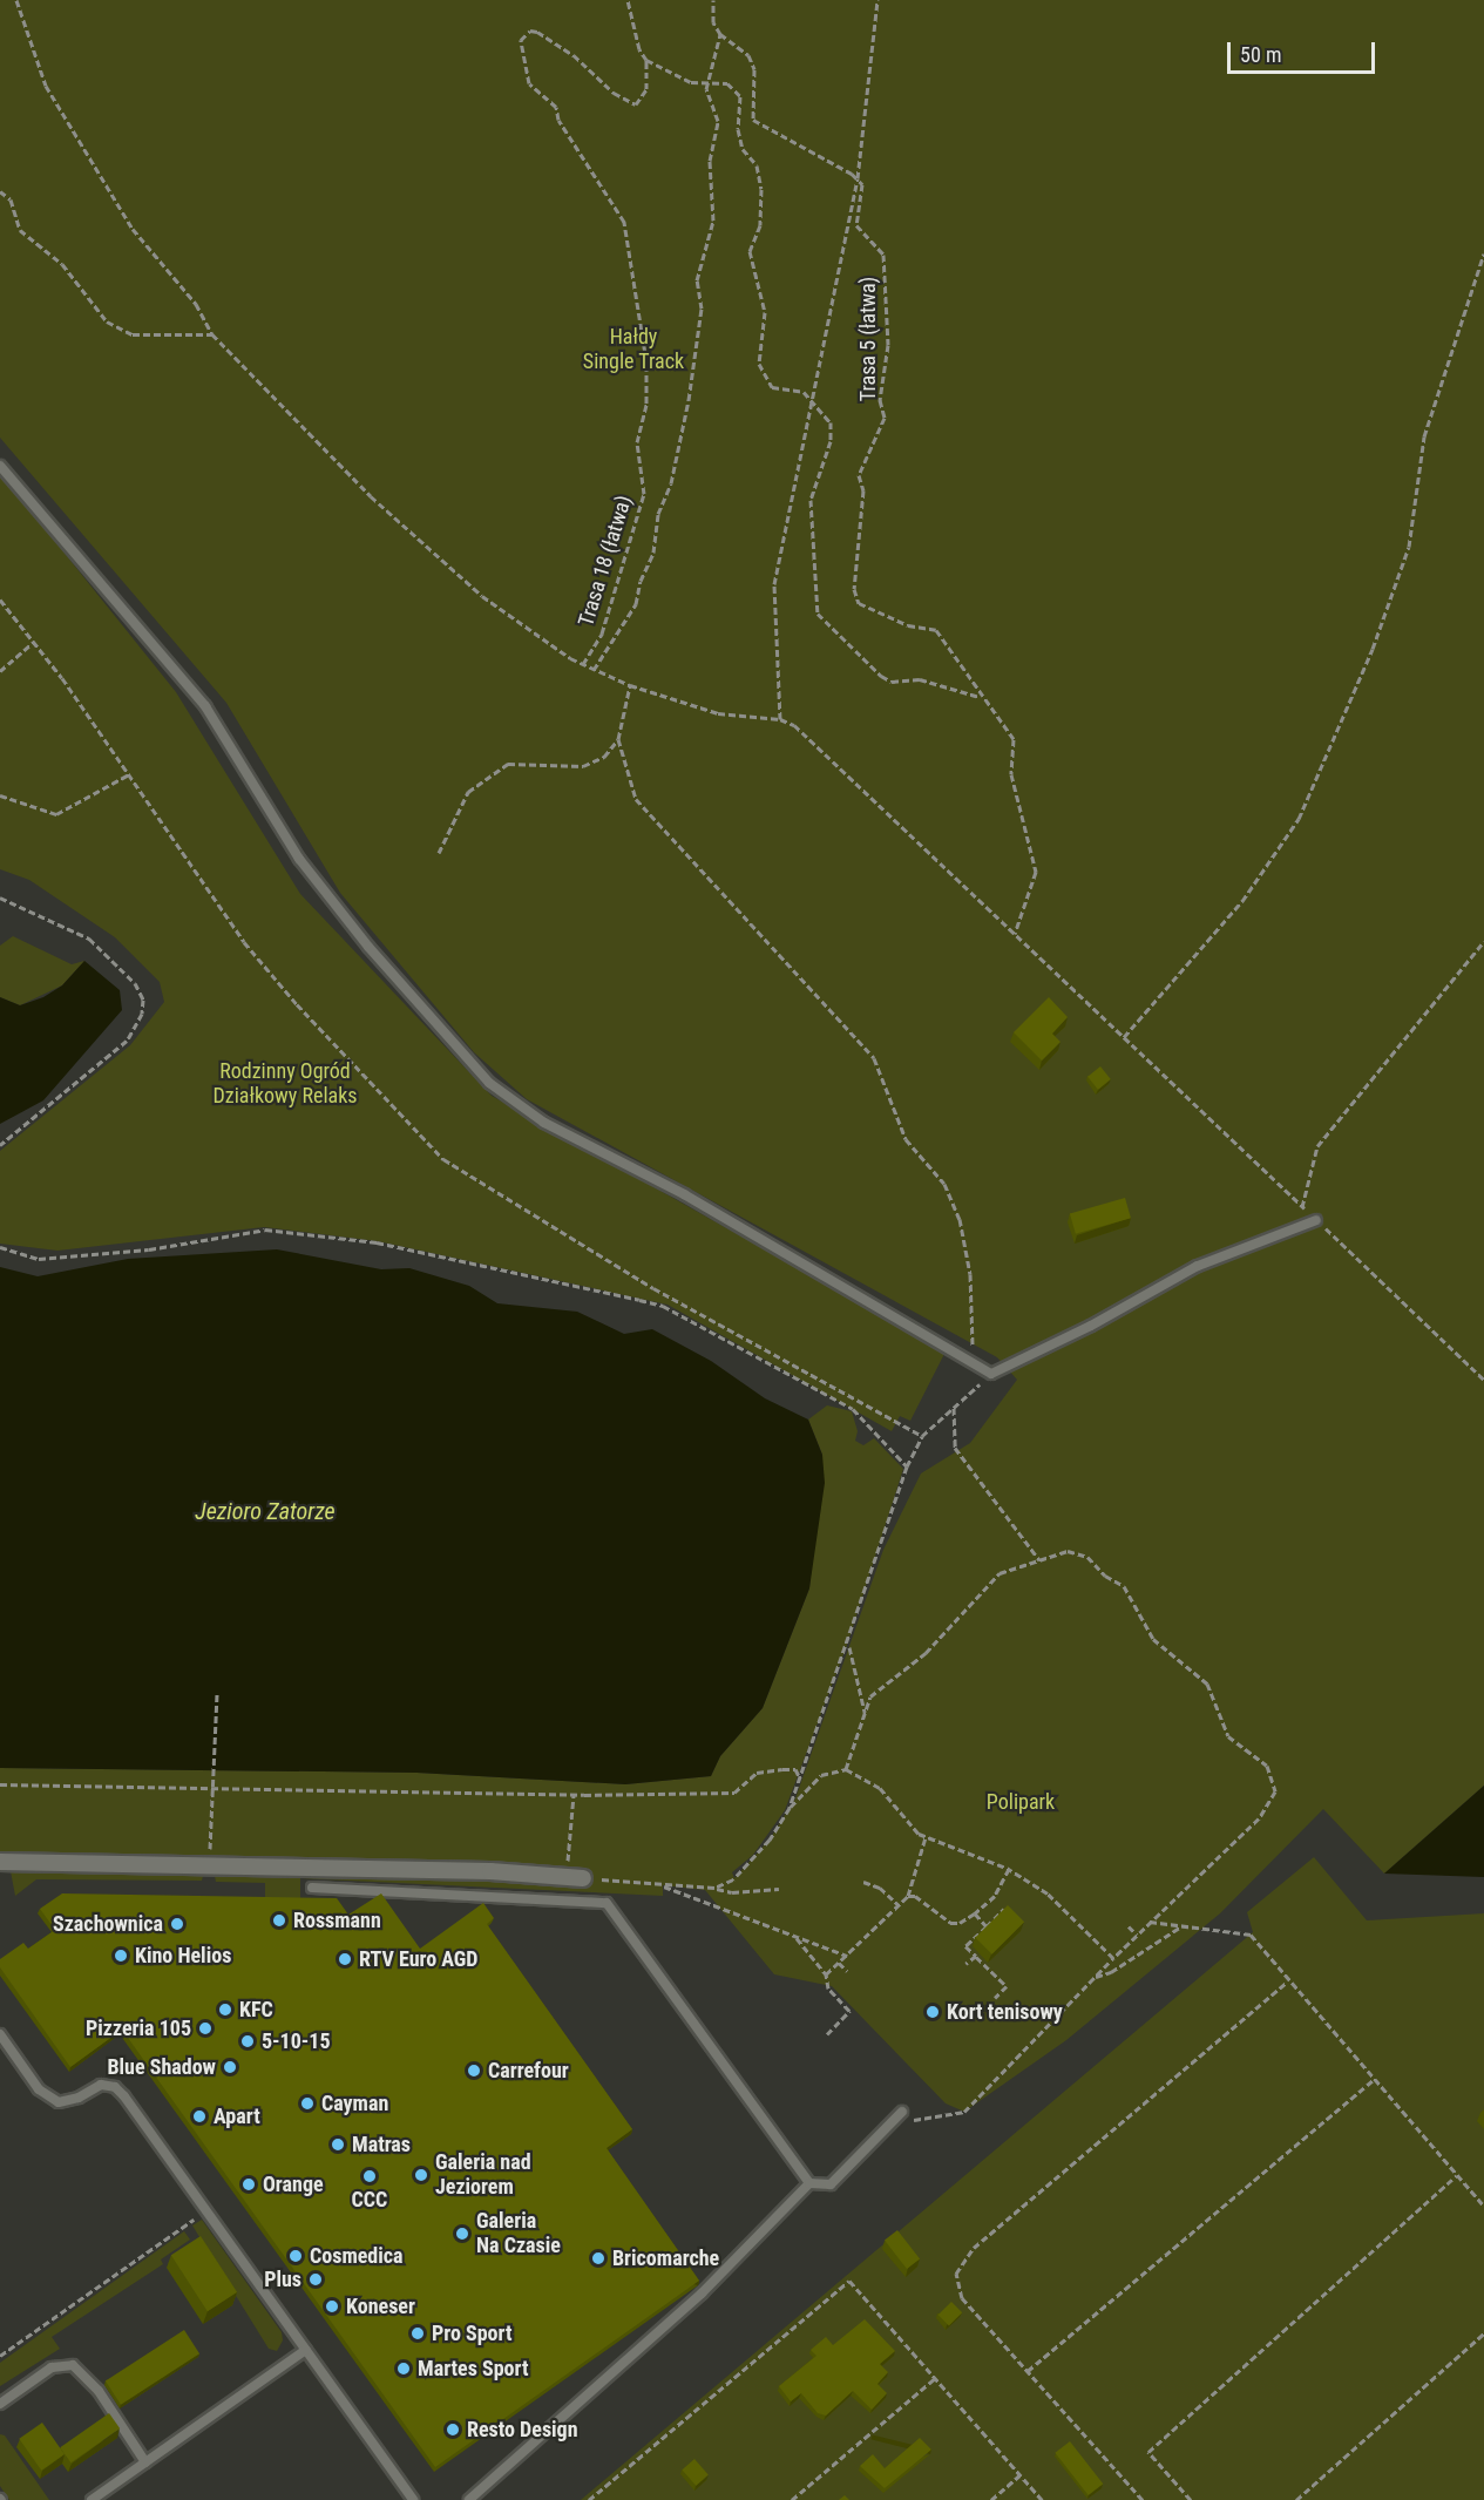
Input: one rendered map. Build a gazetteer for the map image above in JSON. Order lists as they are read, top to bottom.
{
  "streets": {
    "path": ["Trasa 5 (łatwa)", "Trasa 18 (łatwa)"]
  },
  "water": ["Jezioro Zatorze"],
  "parks": ["Hałdy Single Track", "Rodzinny Ogród Działkowy Relaks", "Polipark"],
  "places": [
    "Rossmann",
    "Szachownica",
    "Kino Helios",
    "RTV Euro AGD",
    "KFC",
    "Kort tenisowy",
    "Pizzeria 105",
    "5-10-15",
    "Blue Shadow",
    "Carrefour",
    "Cayman",
    "Apart",
    "Matras",
    "Galeria nad Jeziorem",
    "CCC",
    "Orange",
    "Galeria Na Czasie",
    "Cosmedica",
    "Bricomarche",
    "Plus",
    "Koneser",
    "Pro Sport",
    "Martes Sport",
    "Resto Design"
  ],
  "scale_bar": "50 m"
}
